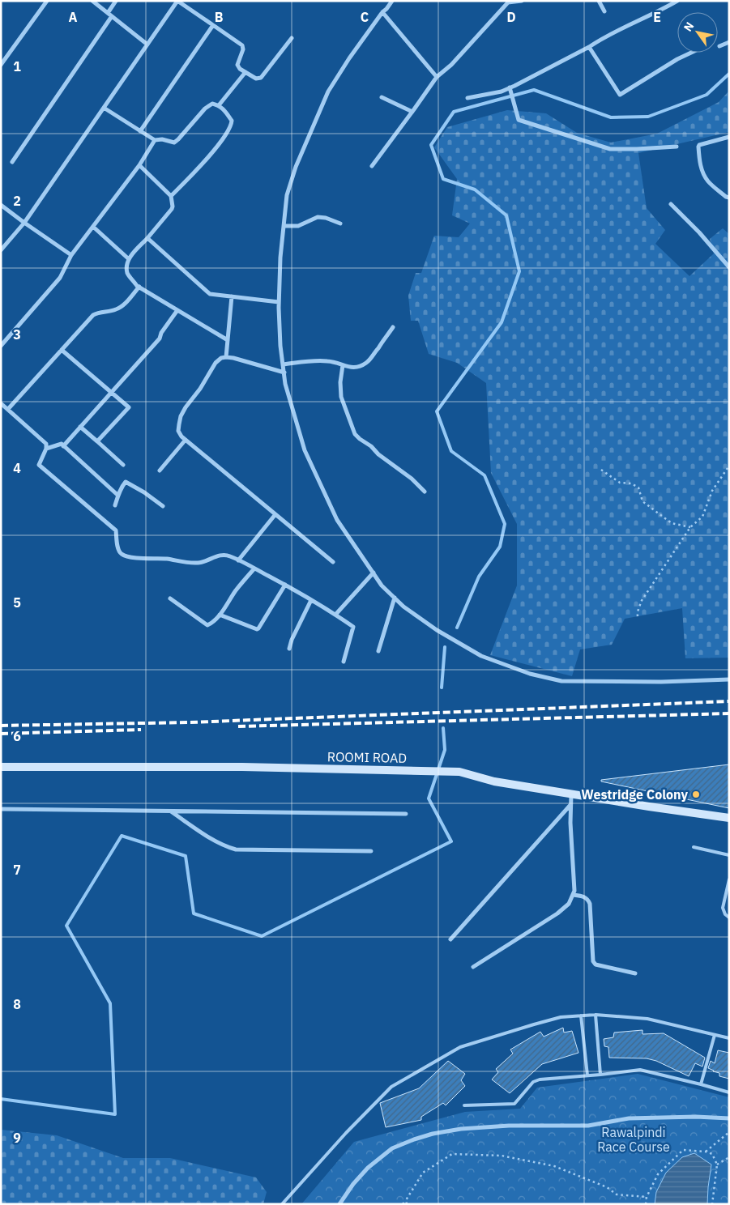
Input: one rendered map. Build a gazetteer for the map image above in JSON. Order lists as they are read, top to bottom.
{
  "streets": {
    "street": ["ROOMI ROAD"]
  },
  "parks": ["Rawalpindi Race Course"],
  "places": ["Westridge Colony"],
  "north": "top left",
  "grid": {
    "columns": [
      "A",
      "B",
      "C",
      "D",
      "E"
    ],
    "rows": [
      "1",
      "2",
      "3",
      "4",
      "5",
      "6",
      "7",
      "8",
      "9"
    ]
  }
}
